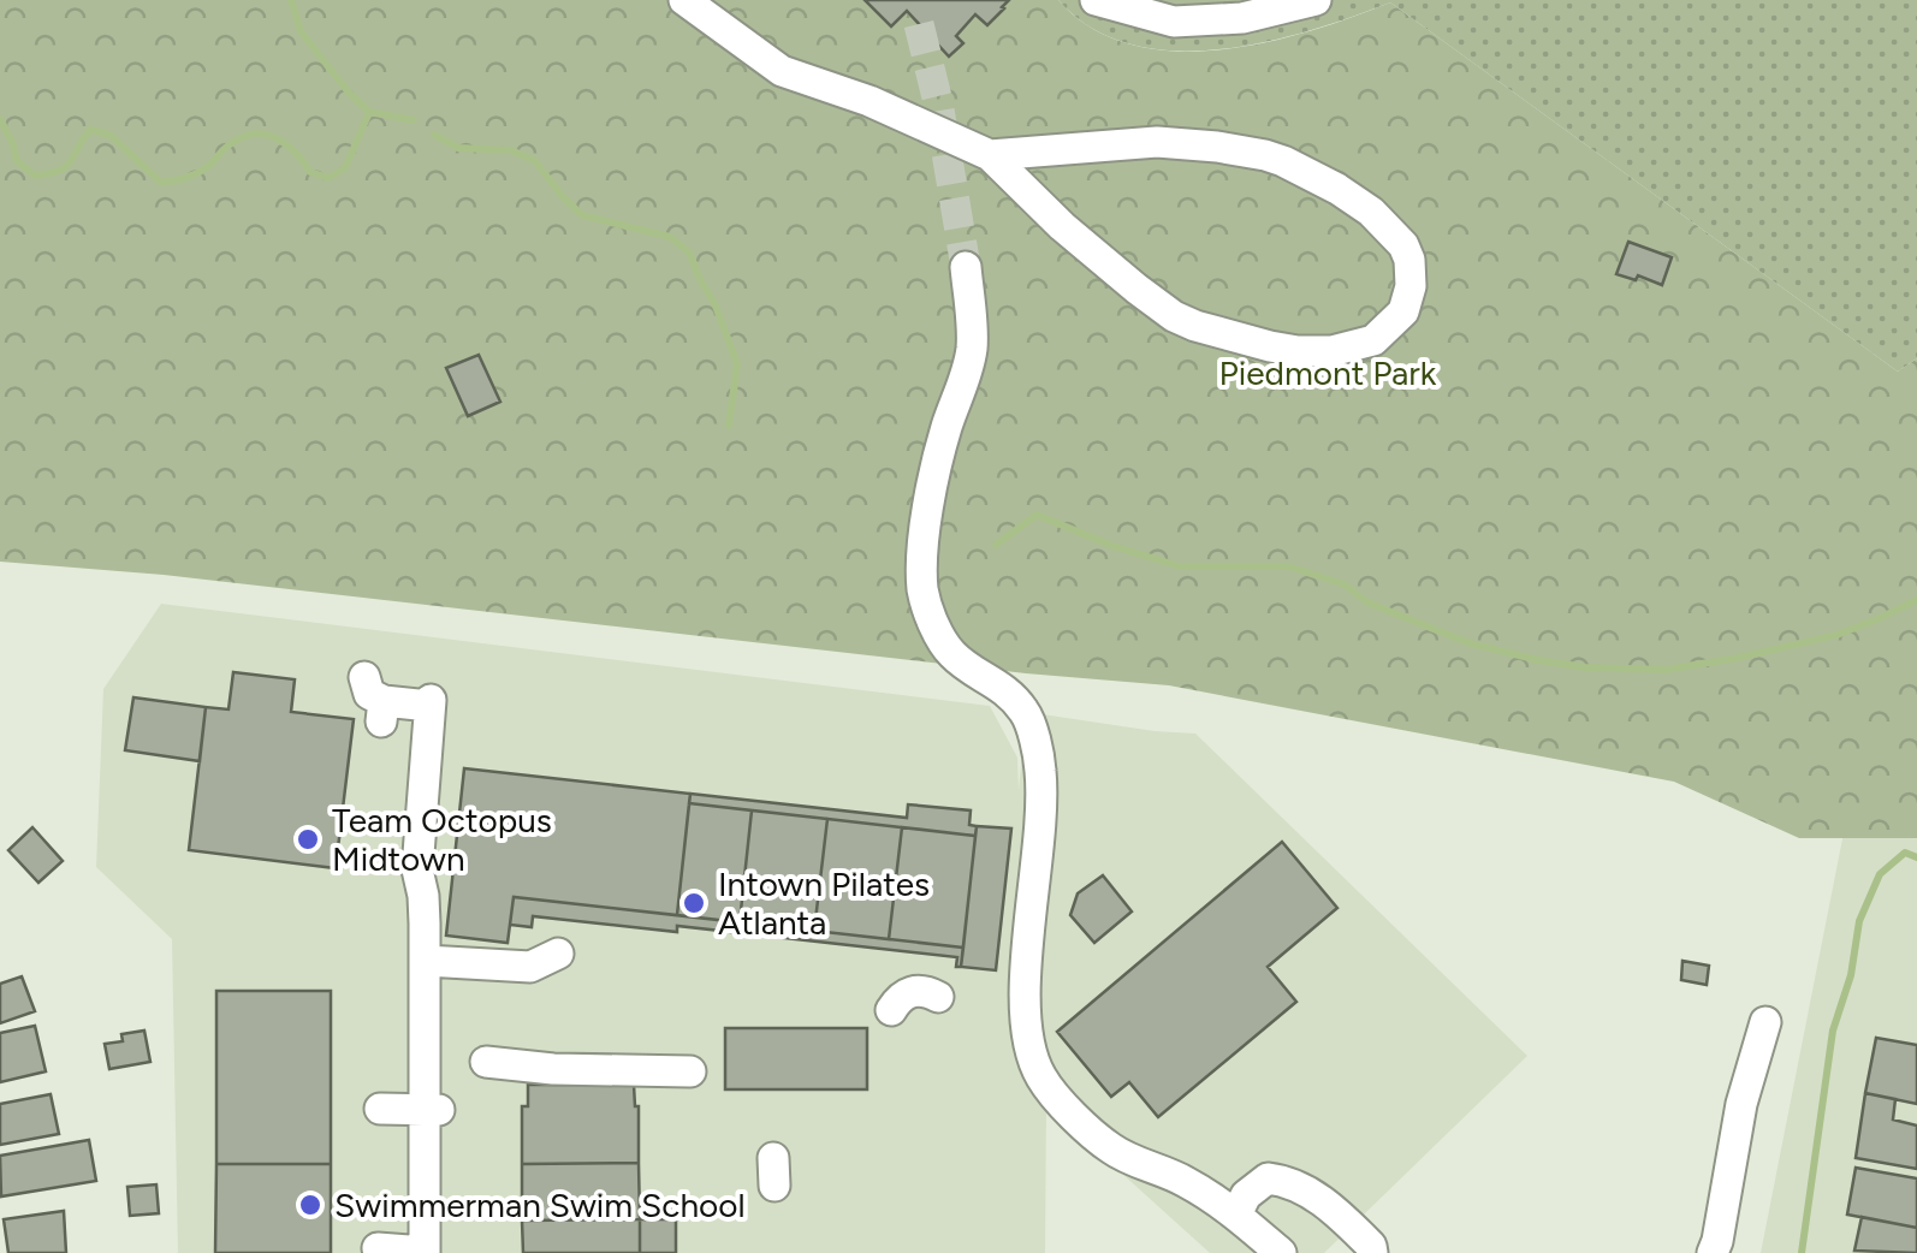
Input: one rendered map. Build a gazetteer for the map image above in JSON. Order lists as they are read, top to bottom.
{
  "parks": ["Piedmont Park"],
  "places": ["Team Octopus Midtown", "Intown Pilates Atlanta", "Swimmerman Swim School"]
}
